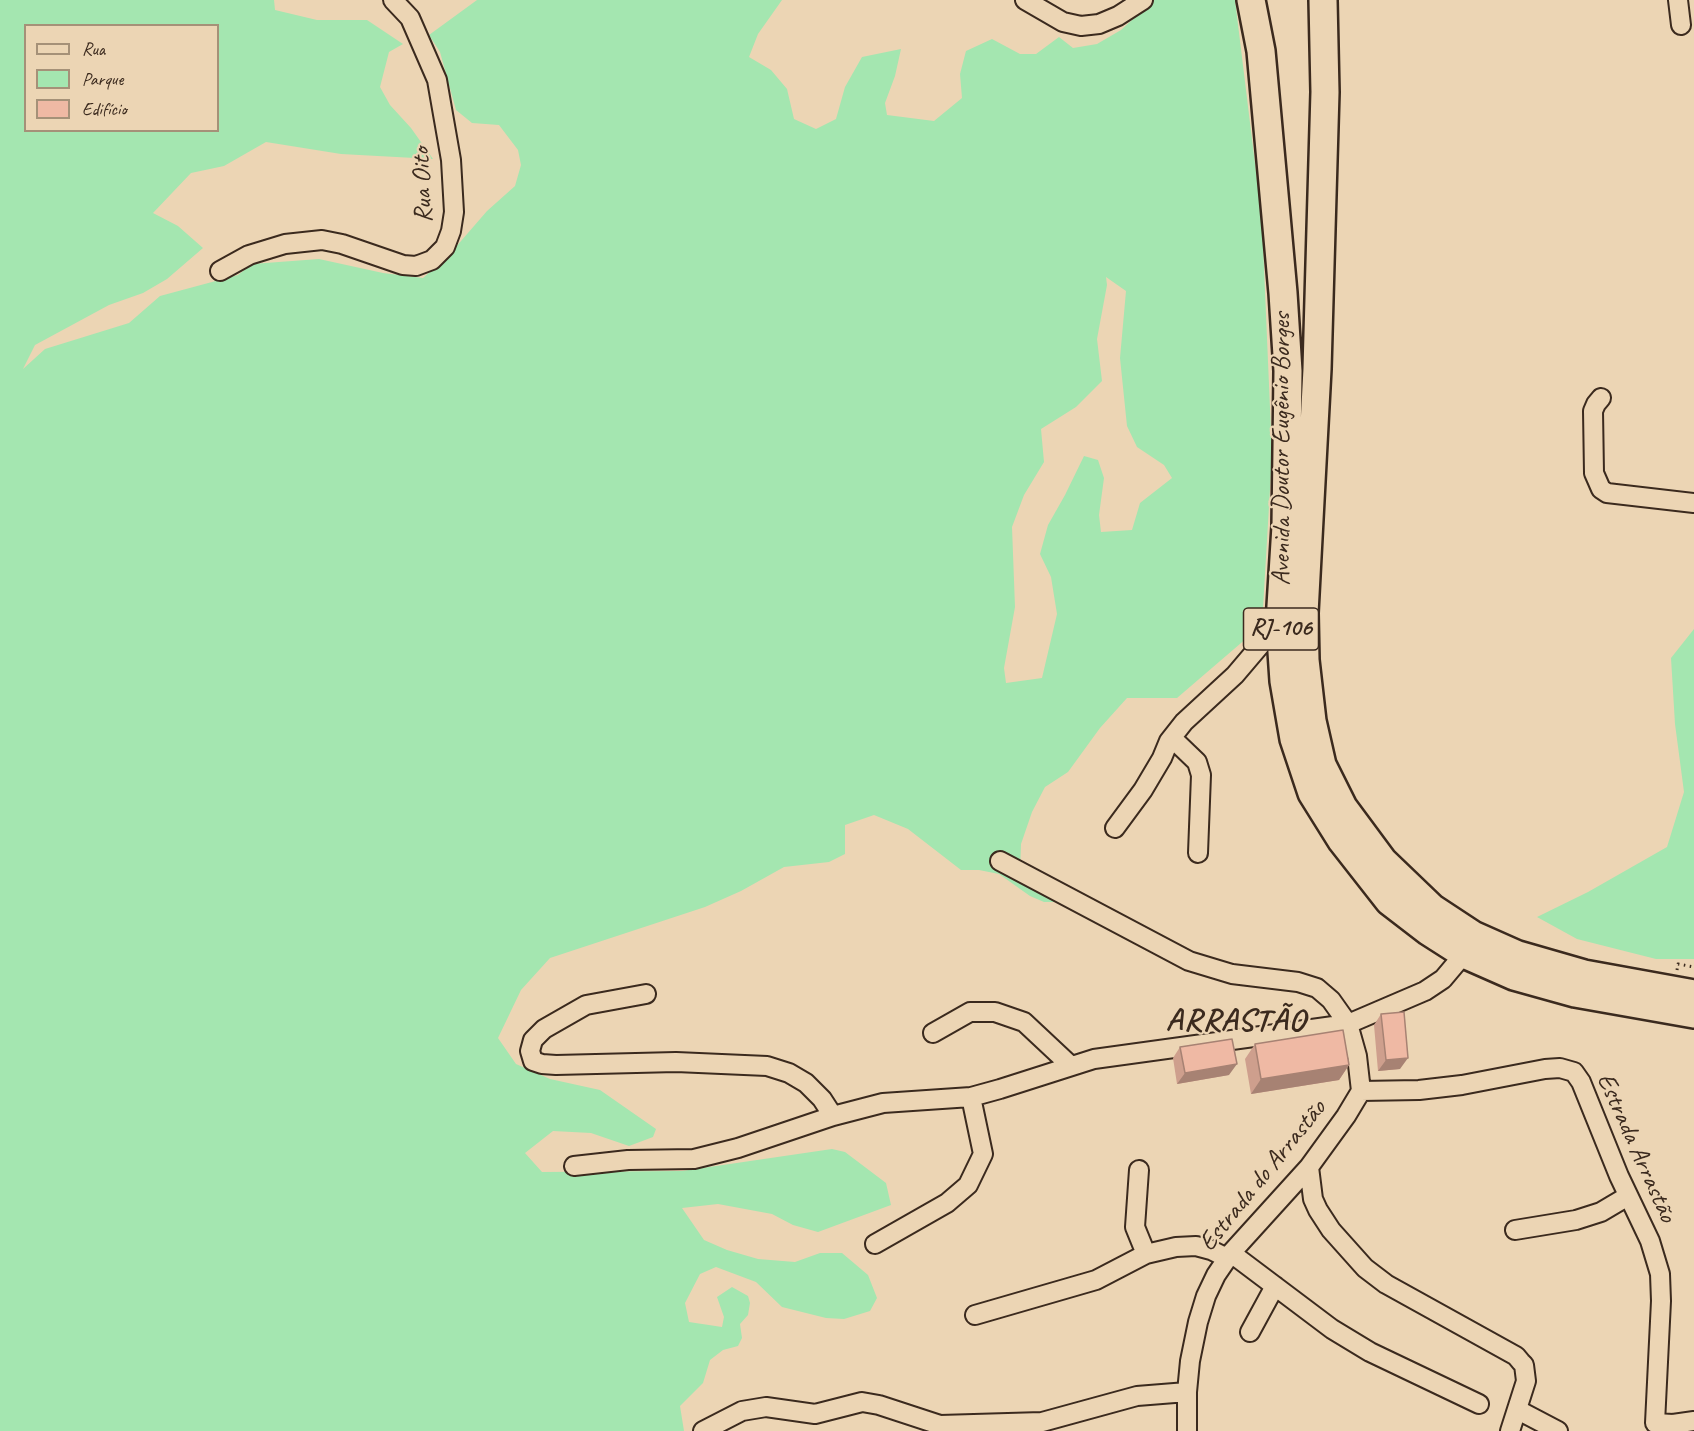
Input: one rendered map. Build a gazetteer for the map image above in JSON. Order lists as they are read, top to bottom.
{
  "streets": {
    "highway": ["Avenida Doutor Eugênio Borges", "RJ-106"],
    "street": ["Rua Oito", "Estrada Arrastão", "Estrada do Arrastão"]
  },
  "crossings": [
    ["Estrada Arrastão", "Estrada do Arrastão"]
  ],
  "districts": ["ARRASTÃO"],
  "legend": ["Rua", "Parque", "Edifício"]
}
